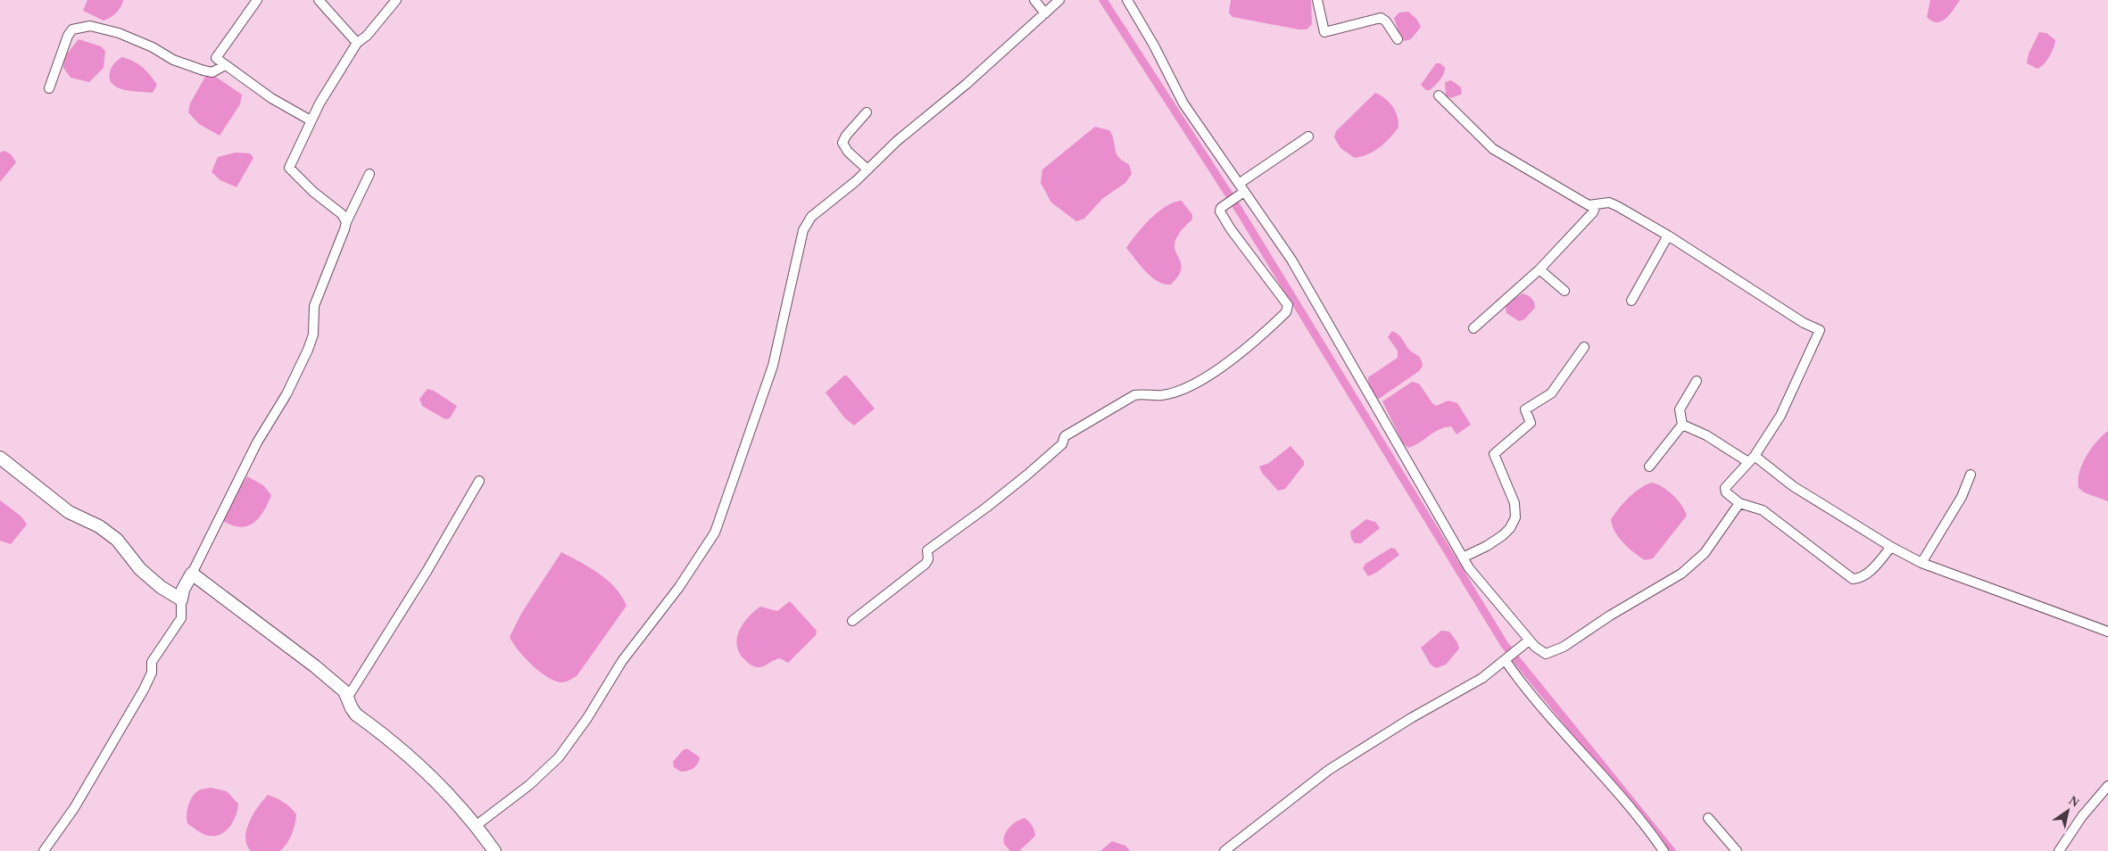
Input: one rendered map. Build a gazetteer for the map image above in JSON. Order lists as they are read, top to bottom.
{
  "north": "top right"
}
